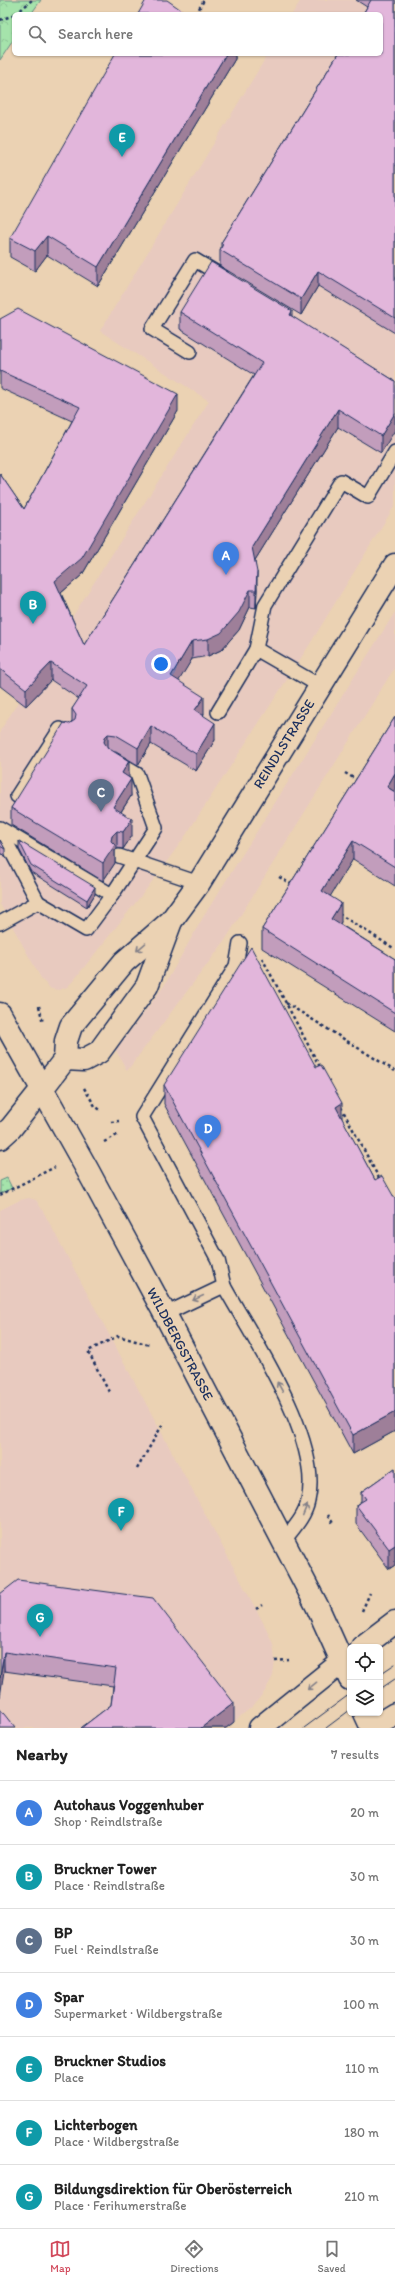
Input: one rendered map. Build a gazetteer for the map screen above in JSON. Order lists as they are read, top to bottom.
{
  "streets": {
    "street": ["REINDLSTRASSE", "WILDBERGSTRASSE"]
  },
  "page": {
    "search": "Search here",
    "pins": [
      "E",
      "A",
      "B",
      "C",
      "D",
      "F",
      "G"
    ],
    "heading": ["Nearby", "7 results"],
    "list": [
      {
        "mark": "A",
        "name": "Autohaus Voggenhuber",
        "note": "Shop · Reindlstraße",
        "value": "20 m"
      },
      {
        "mark": "B",
        "name": "Bruckner Tower",
        "note": "Place · Reindlstraße",
        "value": "30 m"
      },
      {
        "mark": "C",
        "name": "BP",
        "note": "Fuel · Reindlstraße",
        "value": "30 m"
      },
      {
        "mark": "D",
        "name": "Spar",
        "note": "Supermarket · Wildbergstraße",
        "value": "100 m"
      },
      {
        "mark": "E",
        "name": "Bruckner Studios",
        "note": "Place",
        "value": "110 m"
      },
      {
        "mark": "F",
        "name": "Lichterbogen",
        "note": "Place · Wildbergstraße",
        "value": "180 m"
      },
      {
        "mark": "G",
        "name": "Bildungsdirektion für Oberösterreich",
        "note": "Place · Ferihumerstraße",
        "value": "210 m"
      }
    ],
    "nav": ["Map", "Directions", "Saved"]
  }
}
